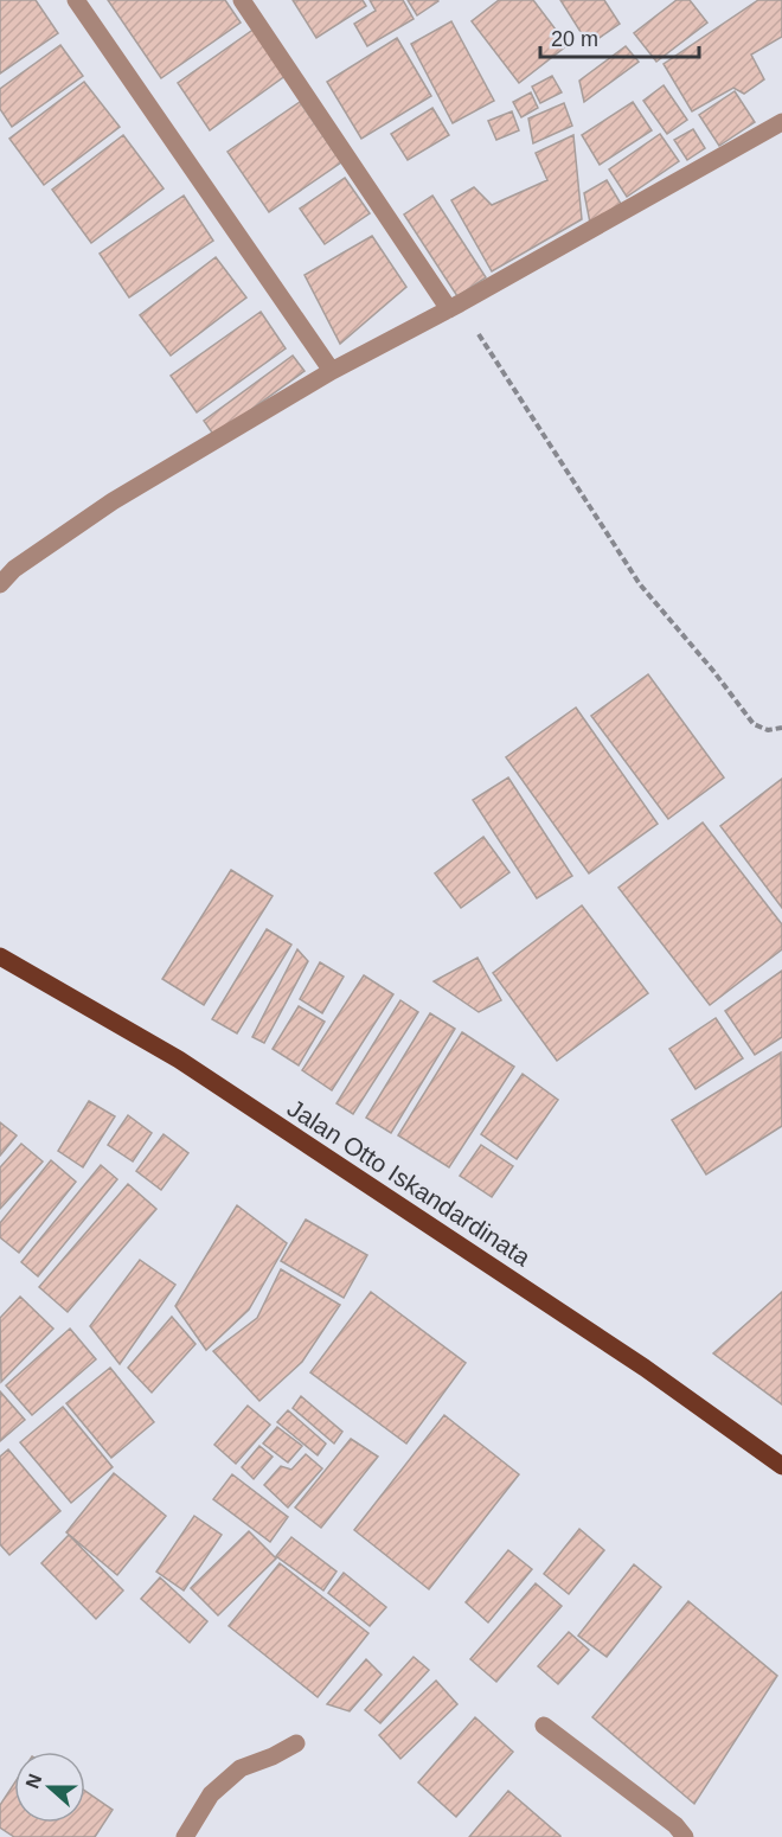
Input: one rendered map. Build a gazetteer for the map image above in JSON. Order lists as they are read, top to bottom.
{
  "streets": {
    "main road": ["Jalan Otto Iskandardinata"]
  },
  "scale_bar": "20 m",
  "north": "left"
}
